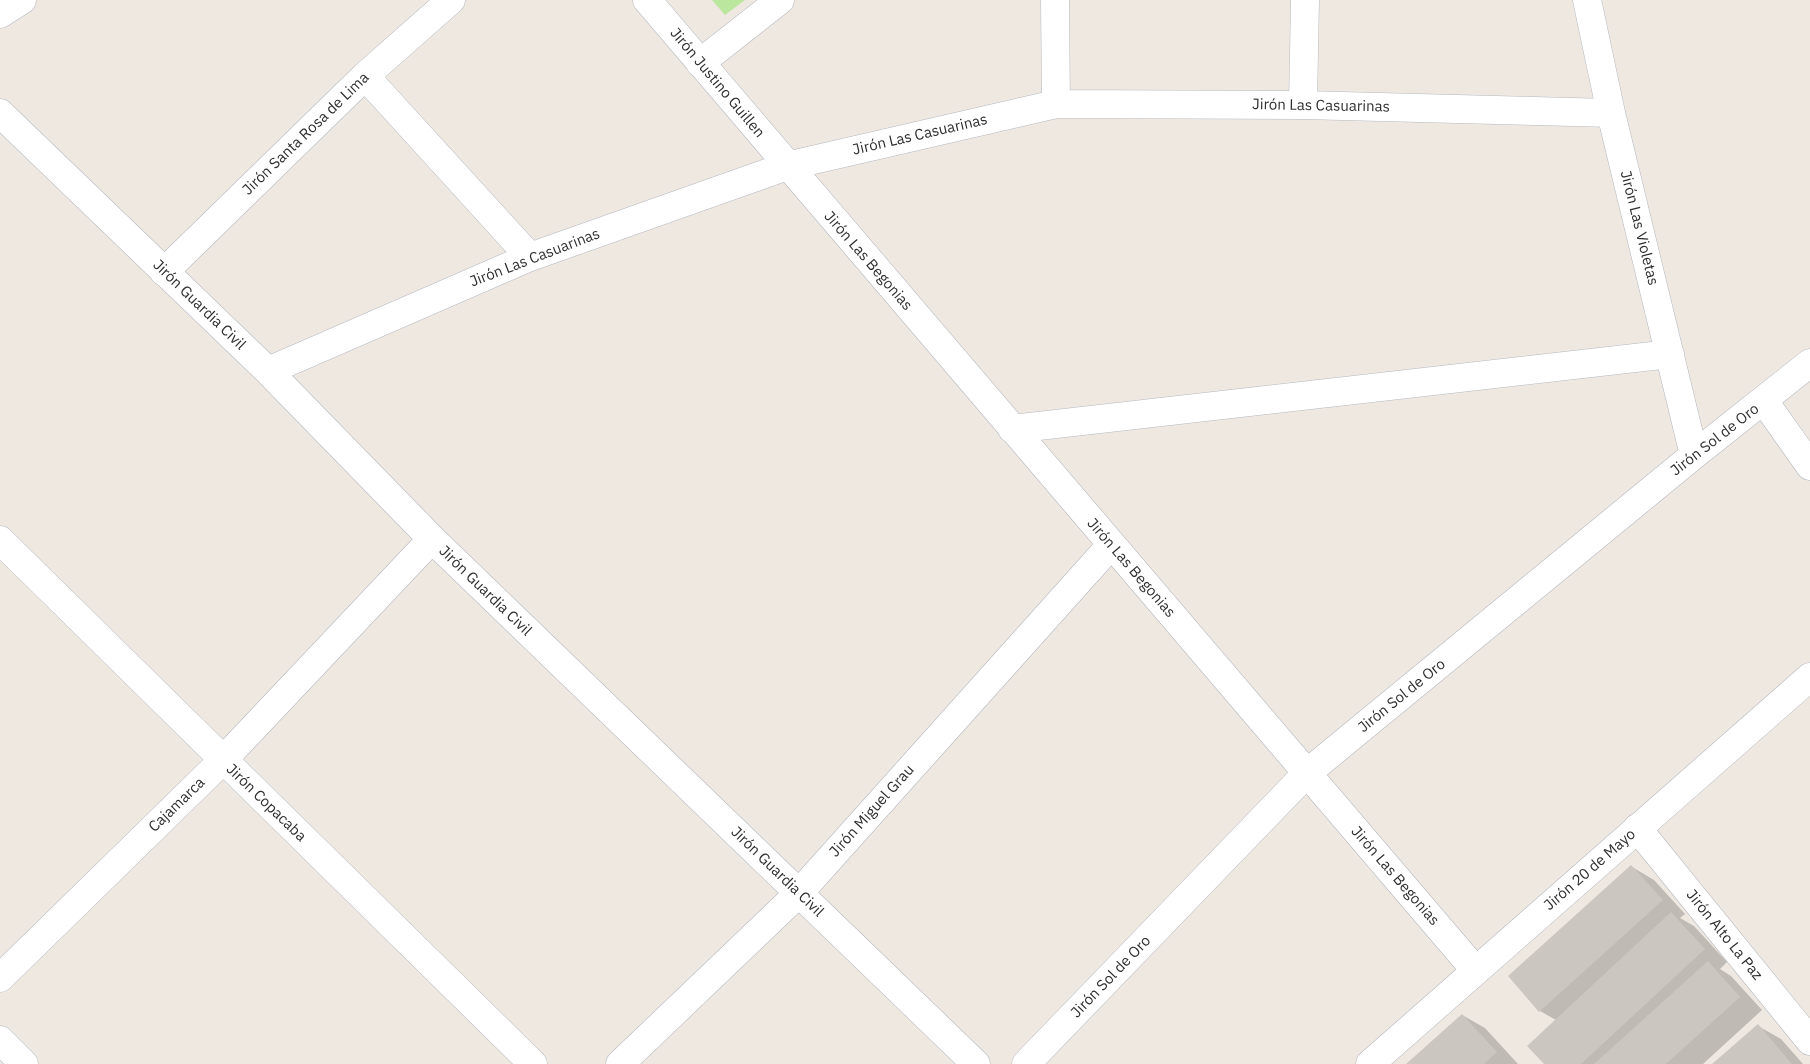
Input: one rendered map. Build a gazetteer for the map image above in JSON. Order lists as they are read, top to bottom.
{
  "streets": {
    "street": [
      "Jirón Justino Guillen",
      "Jirón Las Casuarinas",
      "Jirón Santa Rosa de Lima",
      "Jirón Las Violetas",
      "Jirón Las Begonias",
      "Jirón Guardia Civil",
      "Jirón Sol de Oro",
      "Jirón Copacaba",
      "Cajamarca",
      "Jirón Miguel Grau",
      "Jirón 20 de Mayo",
      "Jirón Alto La Paz"
    ]
  },
  "crossings": [
    ["Jirón Justino Guillen", "Jirón Las Casuarinas"],
    ["Jirón Justino Guillen", "Jirón Las Begonias"],
    ["Jirón Las Casuarinas", "Jirón Las Violetas"],
    ["Jirón Las Casuarinas", "Jirón Las Begonias"],
    ["Jirón Las Casuarinas", "Jirón Guardia Civil"],
    ["Jirón Santa Rosa de Lima", "Jirón Guardia Civil"],
    ["Jirón Las Violetas", "Jirón Sol de Oro"],
    ["Jirón Las Begonias", "Jirón Sol de Oro"],
    ["Jirón Las Begonias", "Jirón Miguel Grau"],
    ["Jirón Las Begonias", "Jirón 20 de Mayo"],
    ["Jirón Guardia Civil", "Cajamarca"],
    ["Jirón Guardia Civil", "Jirón Miguel Grau"],
    ["Jirón Copacaba", "Cajamarca"],
    ["Jirón 20 de Mayo", "Jirón Alto La Paz"]
  ]
}
